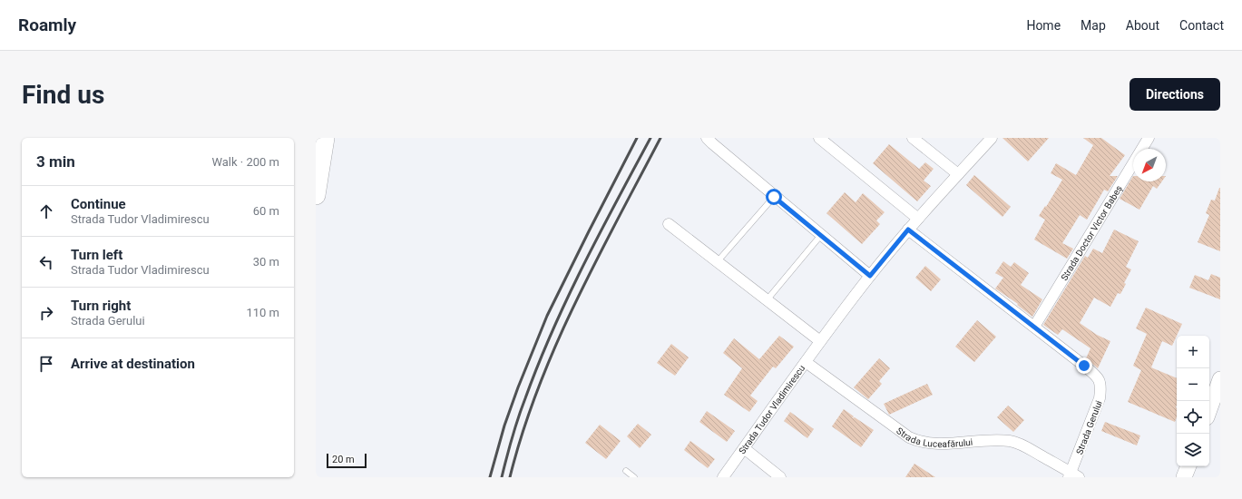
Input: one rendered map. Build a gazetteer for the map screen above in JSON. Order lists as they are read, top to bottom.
{
  "streets": {
    "street": [
      "Strada Doctor Victor Babeș",
      "Strada Tudor Vladimirescu",
      "Strada Gerului",
      "Strada Luceafărului"
    ]
  },
  "crossings": [
    ["Strada Doctor Victor Babeș", "Strada Gerului"],
    ["Strada Tudor Vladimirescu", "Strada Gerului"],
    ["Strada Tudor Vladimirescu", "Strada Luceafărului"],
    ["Strada Gerului", "Strada Luceafărului"]
  ],
  "scale_bar": "20 m",
  "north": "bottom left",
  "page": {
    "header": "Roamly",
    "nav": [
      "Home",
      "Map",
      "About",
      "Contact"
    ],
    "buttons": "Directions",
    "title": "Find us",
    "heading": ["3 min", "Walk · 200 m"],
    "list": [
      ["Continue", "Strada Tudor Vladimirescu", "60 m"],
      ["Turn left", "Strada Tudor Vladimirescu", "30 m"],
      ["Turn right", "Strada Gerului", "110 m"],
      "Arrive at destination"
    ],
    "map_buttons": ["+", "−"],
    "scale": "20 m"
  }
}
